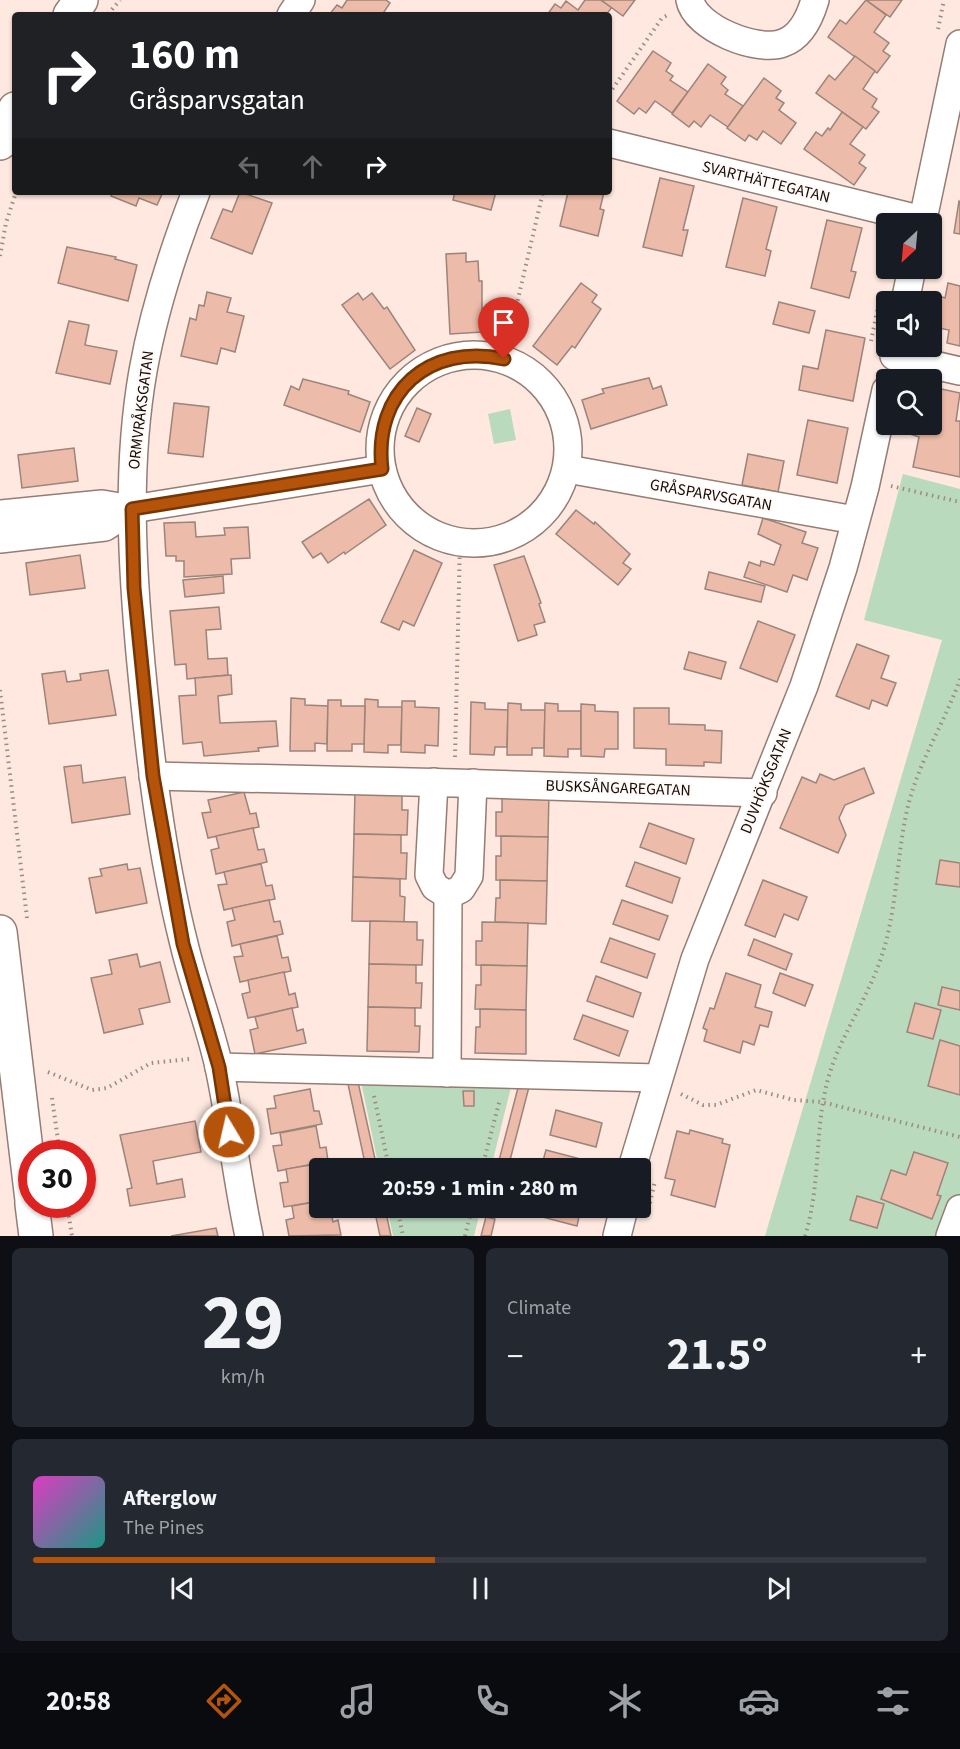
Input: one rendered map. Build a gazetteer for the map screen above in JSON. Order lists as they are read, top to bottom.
{
  "streets": {
    "street": [
      "SVARTHÄTTEGATAN",
      "ORMVRÅKSGATAN",
      "GRÅSPARVSGATAN",
      "DUVHÖKSGATAN",
      "BUSKSÅNGAREGATAN"
    ]
  },
  "crossings": [
    ["ORMVRÅKSGATAN", "BUSKSÅNGAREGATAN"],
    ["GRÅSPARVSGATAN", "DUVHÖKSGATAN"],
    ["DUVHÖKSGATAN", "BUSKSÅNGAREGATAN"]
  ],
  "north": "bottom left",
  "page": {
    "turn": ["160 m", "Gråsparvsgatan"],
    "limit": "30",
    "trip": "20:59 · 1 min · 280 m",
    "tile": [
      ["29", "km/h"],
      "Climate"
    ],
    "heat": ["−", "21.5°", "+"],
    "song": ["Afterglow", "The Pines"],
    "tabs": "20:58"
  }
}
